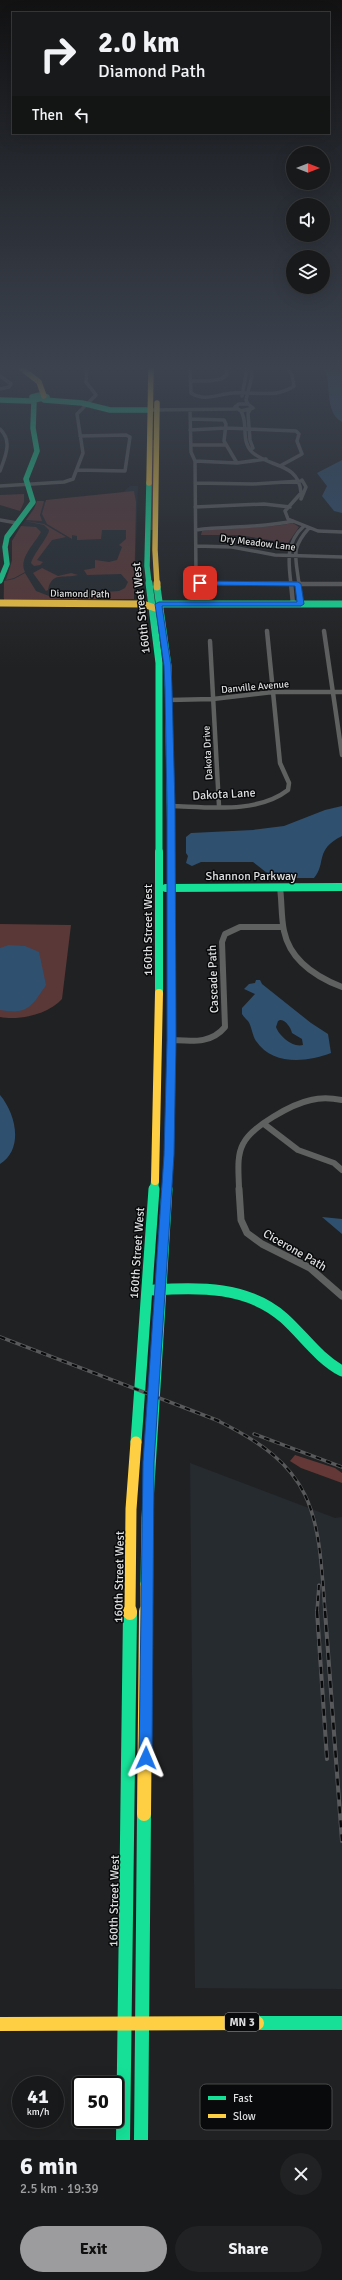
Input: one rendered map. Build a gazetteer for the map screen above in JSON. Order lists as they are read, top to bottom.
{
  "streets": {
    "main road": [
      "Diamond Path",
      "160th Street West",
      "Shannon Parkway",
      "MN 3"
    ],
    "street": [
      "Dry Meadow Lane",
      "Danville Avenue",
      "Dakota Drive",
      "Dakota Lane",
      "Cascade Path",
      "Cicerone Path"
    ]
  },
  "crossings": [
    ["Diamond Path", "160th Street West"],
    ["160th Street West", "Danville Avenue"],
    ["160th Street West", "Dakota Lane"],
    ["160th Street West", "Shannon Parkway"],
    ["160th Street West", "Cascade Path"],
    ["160th Street West", "MN 3"],
    ["Danville Avenue", "Dakota Drive"],
    ["Danville Avenue", "Dakota Lane"],
    ["Dakota Drive", "Dakota Lane"]
  ],
  "legend": ["Fast", "Slow"],
  "north": "right",
  "page": {
    "turn": ["2.0 km", "Diamond Path"],
    "then": "Then",
    "speed": "41 km/h",
    "limit": "50",
    "heading": ["6 min", "2.5 km · 19:39"],
    "buttons": ["Exit", "Share"]
  }
}
